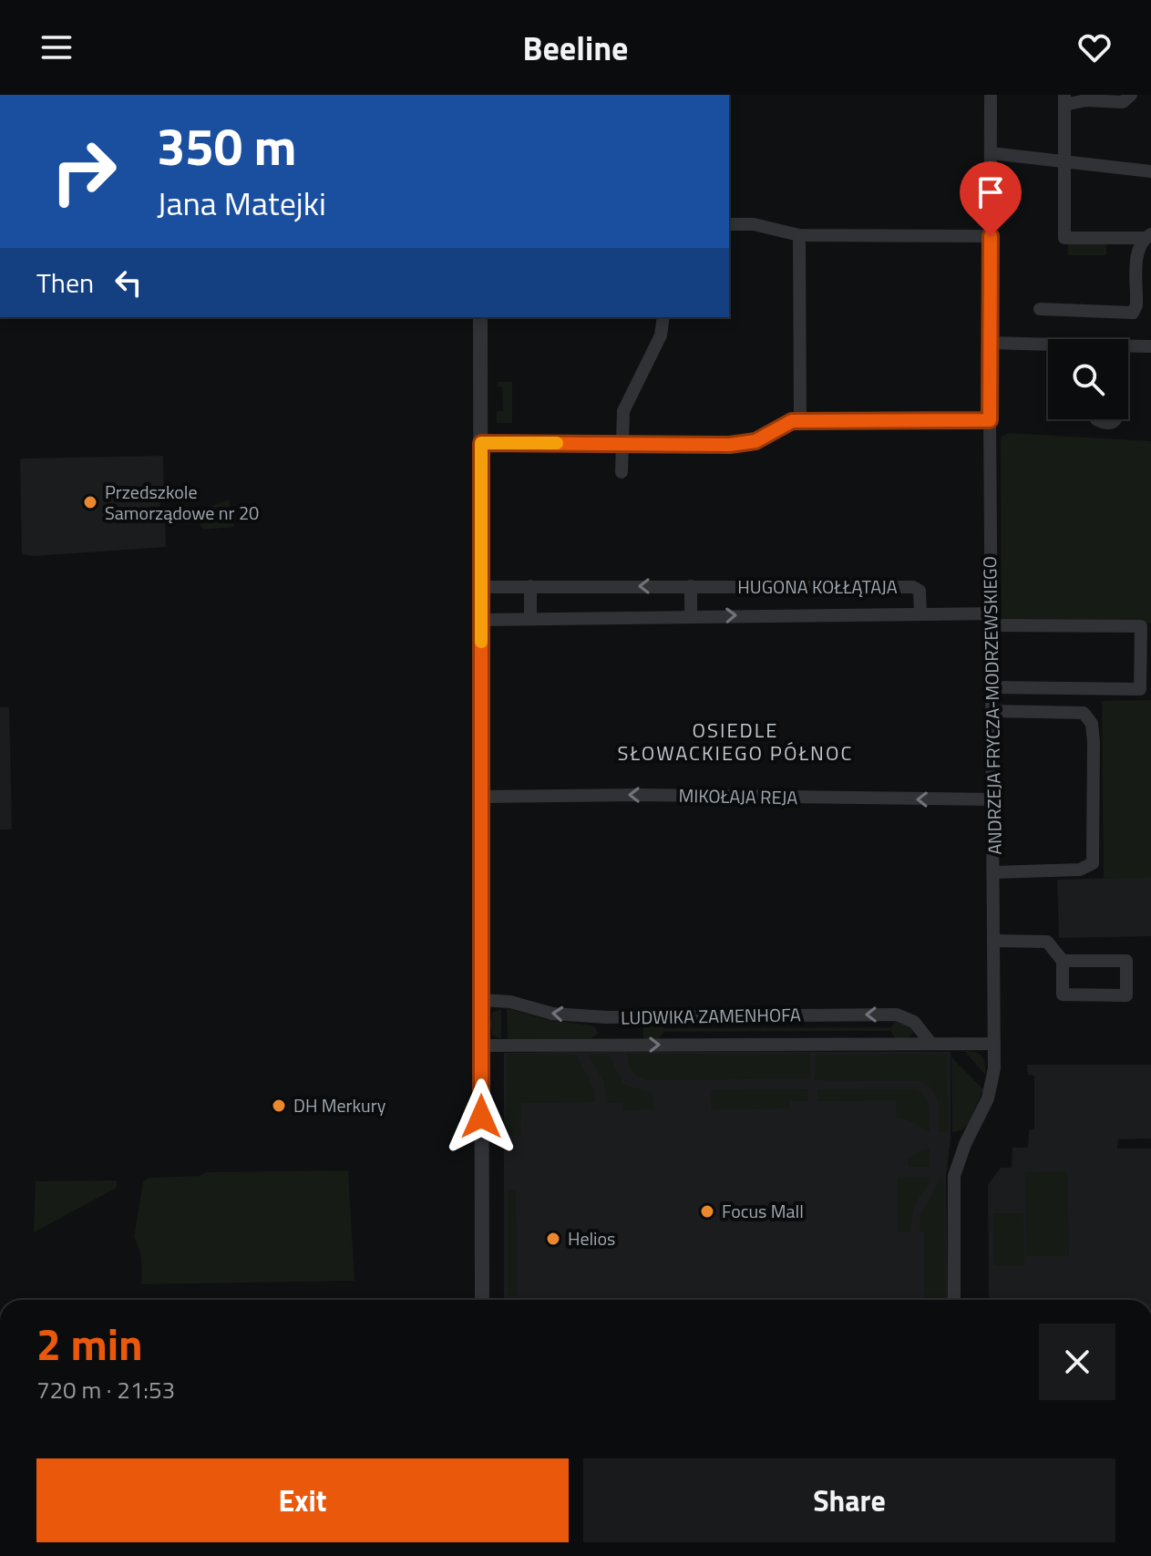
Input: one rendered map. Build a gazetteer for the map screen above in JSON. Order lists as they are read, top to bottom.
{
  "streets": {
    "street": [
      "HUGONA KOŁŁĄTAJA",
      "ANDRZEJA FRYCZA-MODRZEWSKIEGO",
      "MIKOŁAJA REJA",
      "LUDWIKA ZAMENHOFA"
    ]
  },
  "crossings": [
    ["HUGONA KOŁŁĄTAJA", "ANDRZEJA FRYCZA-MODRZEWSKIEGO"],
    ["ANDRZEJA FRYCZA-MODRZEWSKIEGO", "MIKOŁAJA REJA"],
    ["ANDRZEJA FRYCZA-MODRZEWSKIEGO", "LUDWIKA ZAMENHOFA"]
  ],
  "one_way": ["MIKOŁAJA REJA"],
  "districts": ["OSIEDLE SŁOWACKIEGO PÓŁNOC"],
  "places": [
    "Przedszkole Samorządowe nr 20",
    "DH Merkury",
    "Focus Mall",
    "Helios"
  ],
  "page": {
    "header": "Beeline",
    "turn": ["350 m", "Jana Matejki"],
    "then": "Then",
    "heading": ["2 min", "720 m · 21:53"],
    "buttons": ["Exit", "Share"]
  }
}
